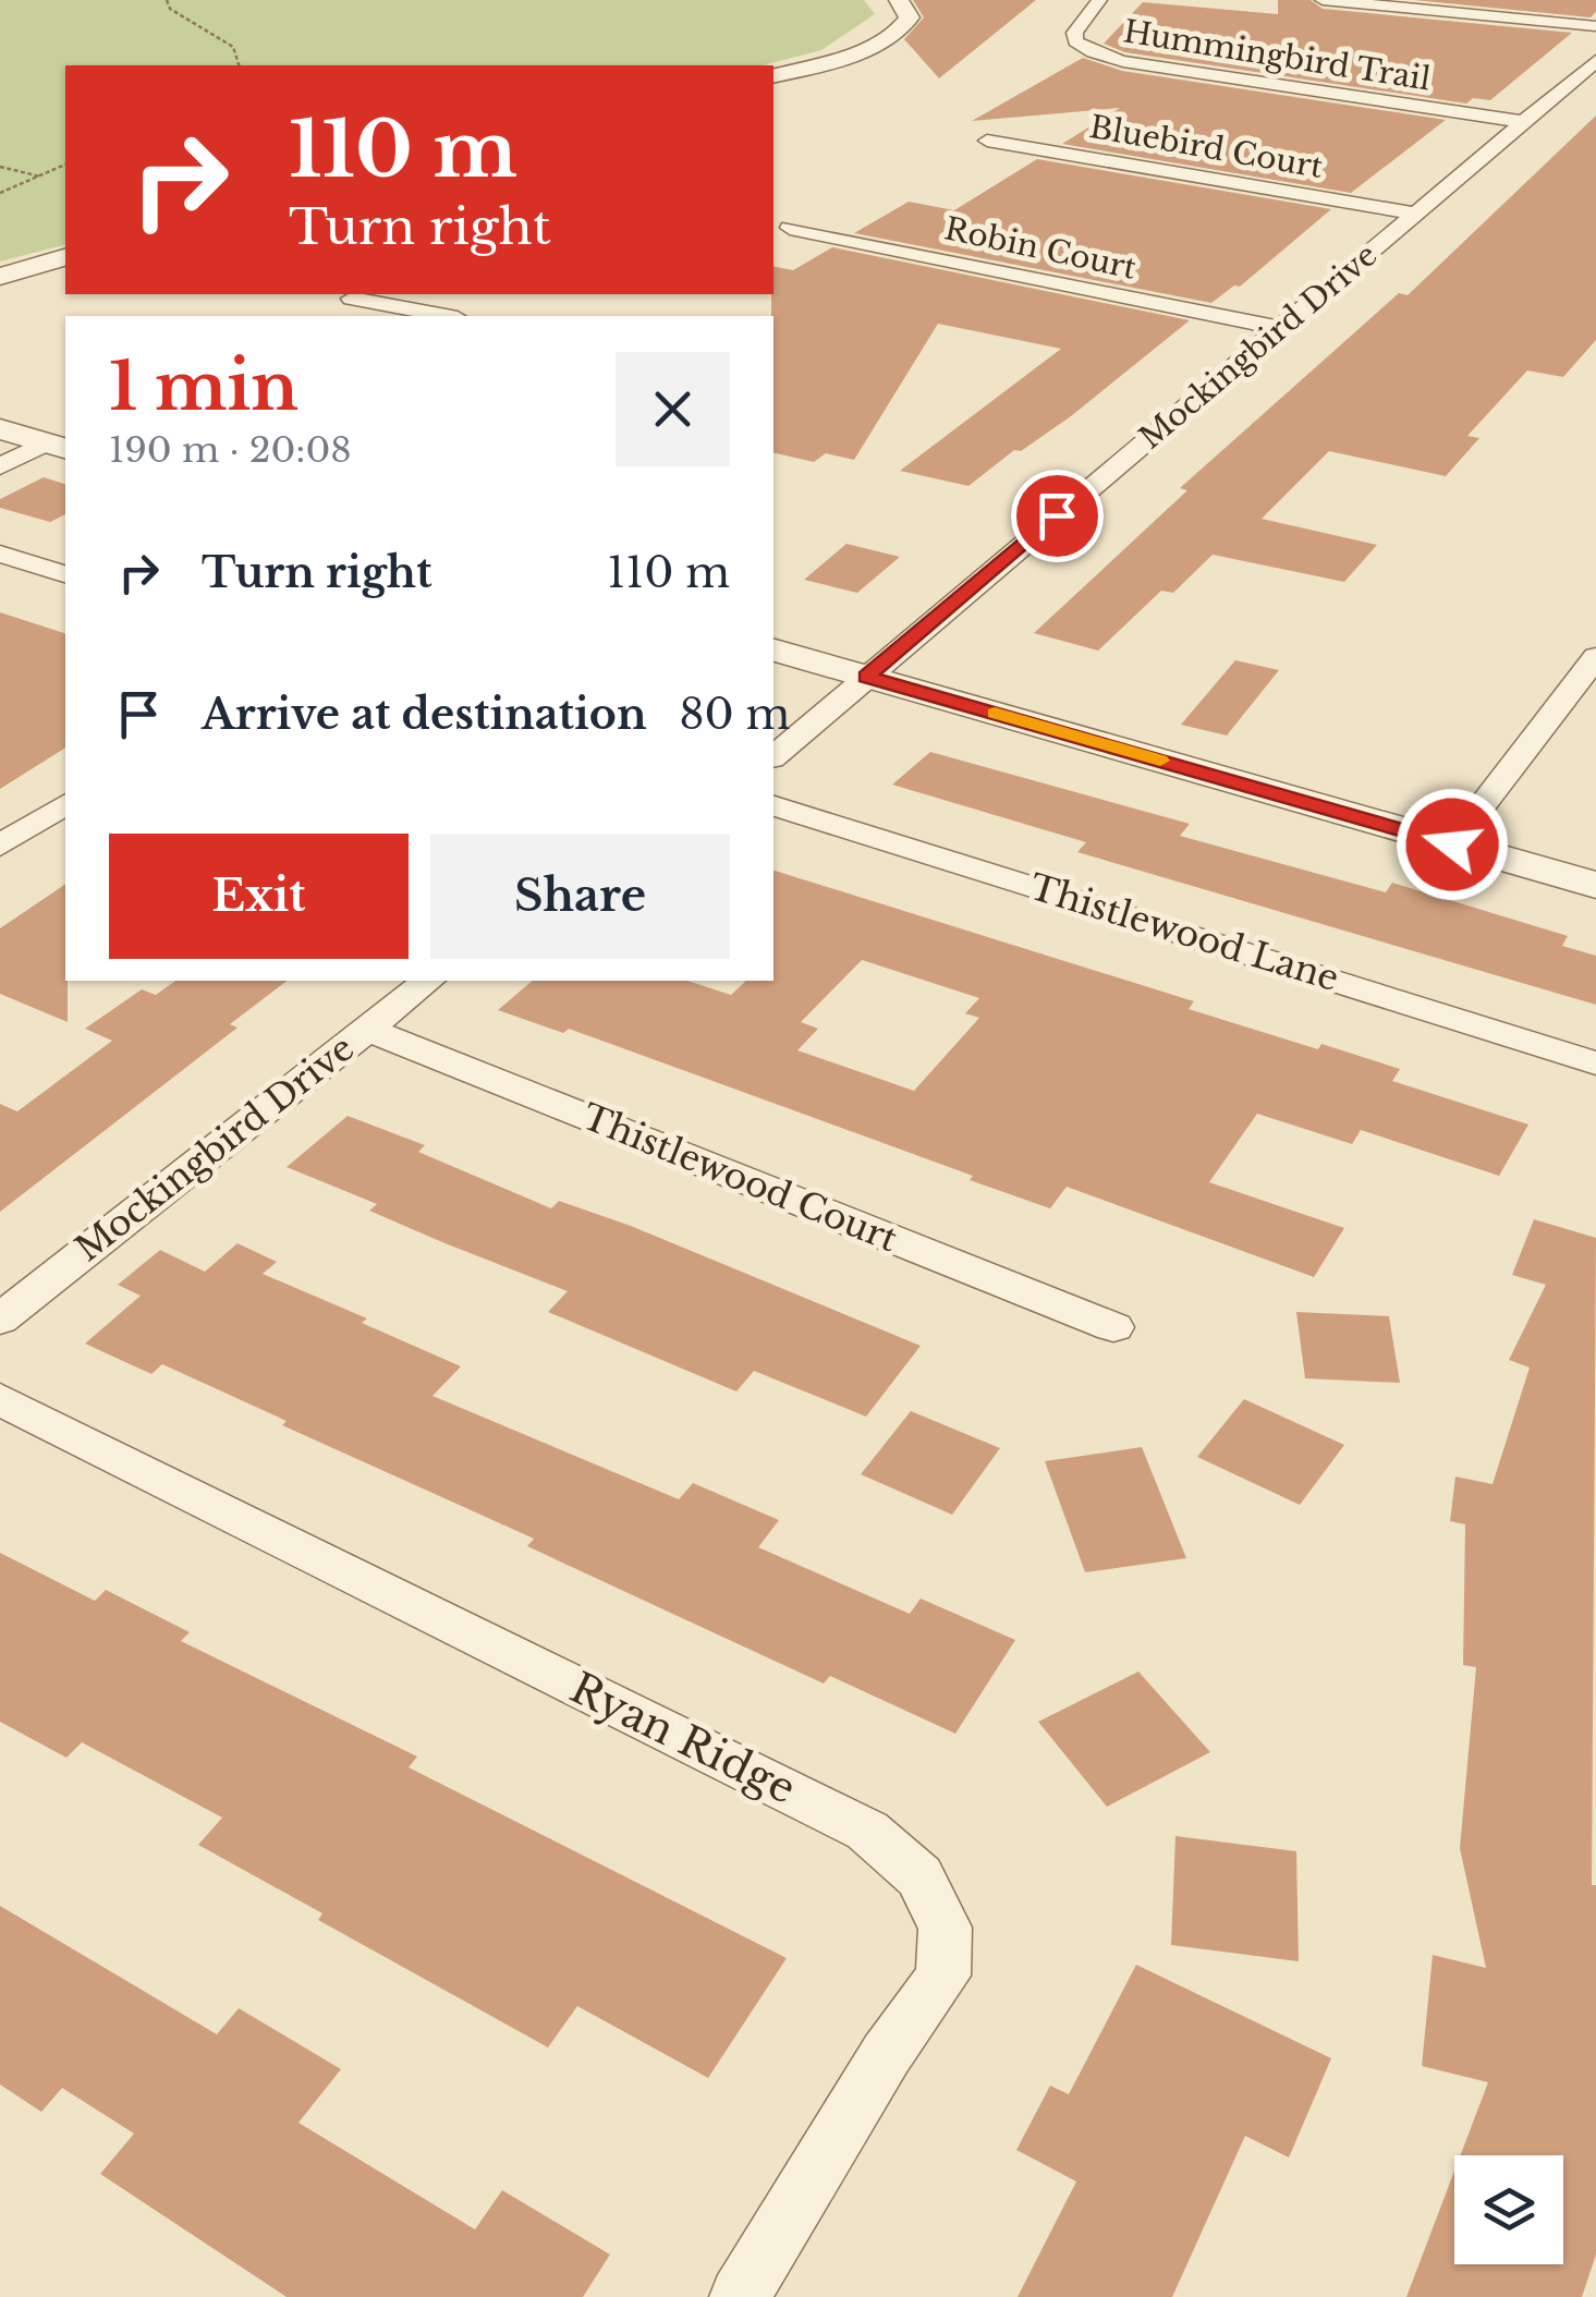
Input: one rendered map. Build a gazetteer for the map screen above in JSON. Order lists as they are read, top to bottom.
{
  "streets": {
    "street": [
      "Hummingbird Trail",
      "Bluebird Court",
      "Robin Court",
      "Mockingbird Drive",
      "Thistlewood Lane",
      "Thistlewood Court",
      "Ryan Ridge"
    ]
  },
  "crossings": [
    ["Hummingbird Trail", "Mockingbird Drive"],
    ["Bluebird Court", "Mockingbird Drive"],
    ["Robin Court", "Mockingbird Drive"],
    ["Mockingbird Drive", "Thistlewood Court"]
  ],
  "page": {
    "turn": ["110 m", "Turn right"],
    "heading": ["1 min", "190 m · 20:08"],
    "list": [
      {
        "name": "Turn right",
        "value": "110 m"
      },
      {
        "name": "Arrive at destination",
        "value": "80 m"
      }
    ],
    "buttons": ["Exit", "Share"]
  }
}
